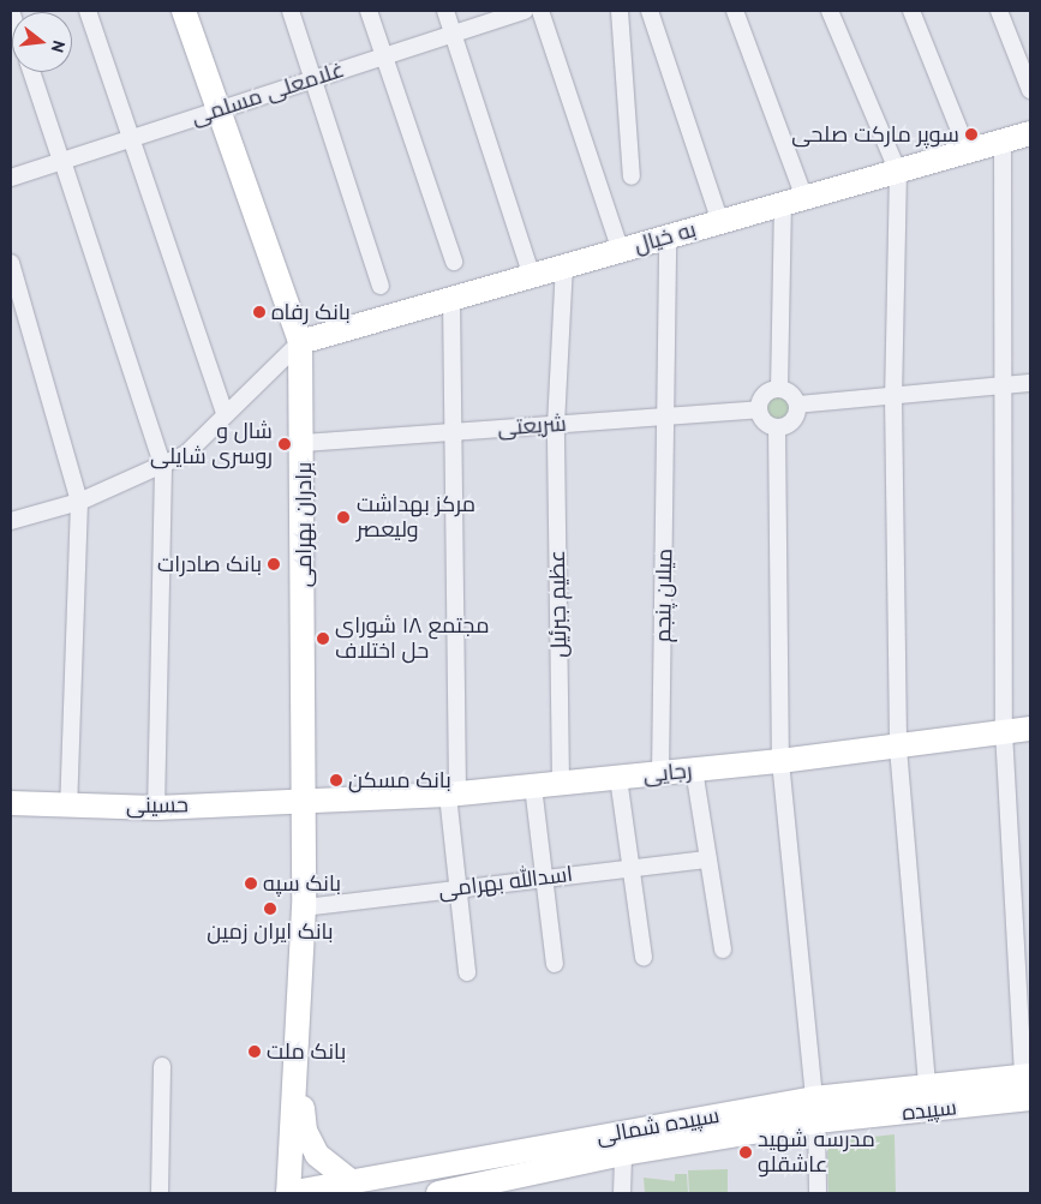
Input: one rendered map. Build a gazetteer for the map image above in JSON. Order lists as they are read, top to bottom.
{
  "streets": {
    "main road": [
      "به خیال",
      "برادران بهرامی",
      "رجایی",
      "حسینی",
      "سپیده",
      "سپیده شمالی"
    ],
    "street": [
      "غلامعلی مسلمی",
      "شریعتی",
      "میلان پنجم",
      "عظیم جبرئیل",
      "اسدالله بهرامی"
    ]
  },
  "crossings": [
    ["غلامعلی مسلمی", "برادران بهرامی"],
    ["به خیال", "برادران بهرامی"],
    ["به خیال", "میلان پنجم"],
    ["به خیال", "عظیم جبرئیل"],
    ["شریعتی", "برادران بهرامی"],
    ["شریعتی", "میلان پنجم"],
    ["شریعتی", "عظیم جبرئیل"],
    ["برادران بهرامی", "رجایی"],
    ["برادران بهرامی", "حسینی"],
    ["برادران بهرامی", "اسدالله بهرامی"],
    ["میلان پنجم", "رجایی"],
    ["عظیم جبرئیل", "رجایی"],
    ["رجایی", "حسینی"],
    ["سپیده", "سپیده شمالی"]
  ],
  "places": [
    "سوپر مارکت صلحی",
    "بانک رفاه",
    "شال و روسری شایلی",
    "مرکز بهداشت ولیعصر",
    "بانک صادرات",
    "مجتمع ۱۸ شورای حل اختلاف",
    "بانک مسکن",
    "بانک سپه",
    "بانک ایران زمین",
    "بانک ملت",
    "مدرسه شهید عاشقلو"
  ],
  "north": "right"
}
